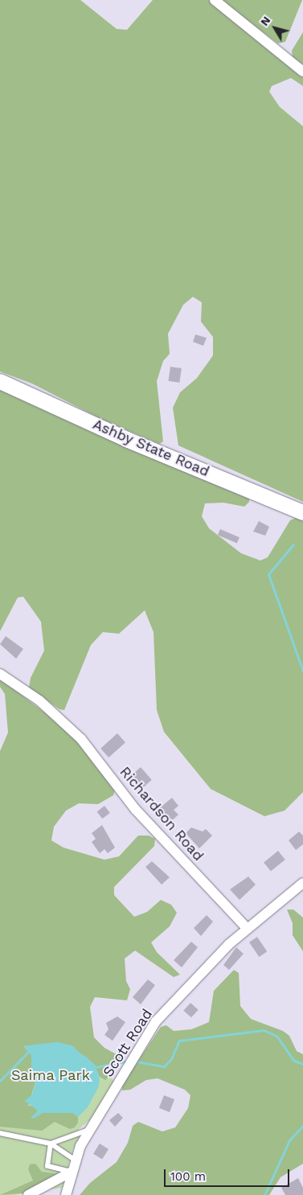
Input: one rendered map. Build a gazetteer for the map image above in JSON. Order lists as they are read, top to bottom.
{
  "streets": {
    "main road": ["Ashby State Road"],
    "street": ["Richardson Road", "Scott Road"]
  },
  "crossings": [
    ["Richardson Road", "Scott Road"]
  ],
  "parks": ["Saima Park"],
  "scale_bar": "100 m",
  "north": "top left"
}
